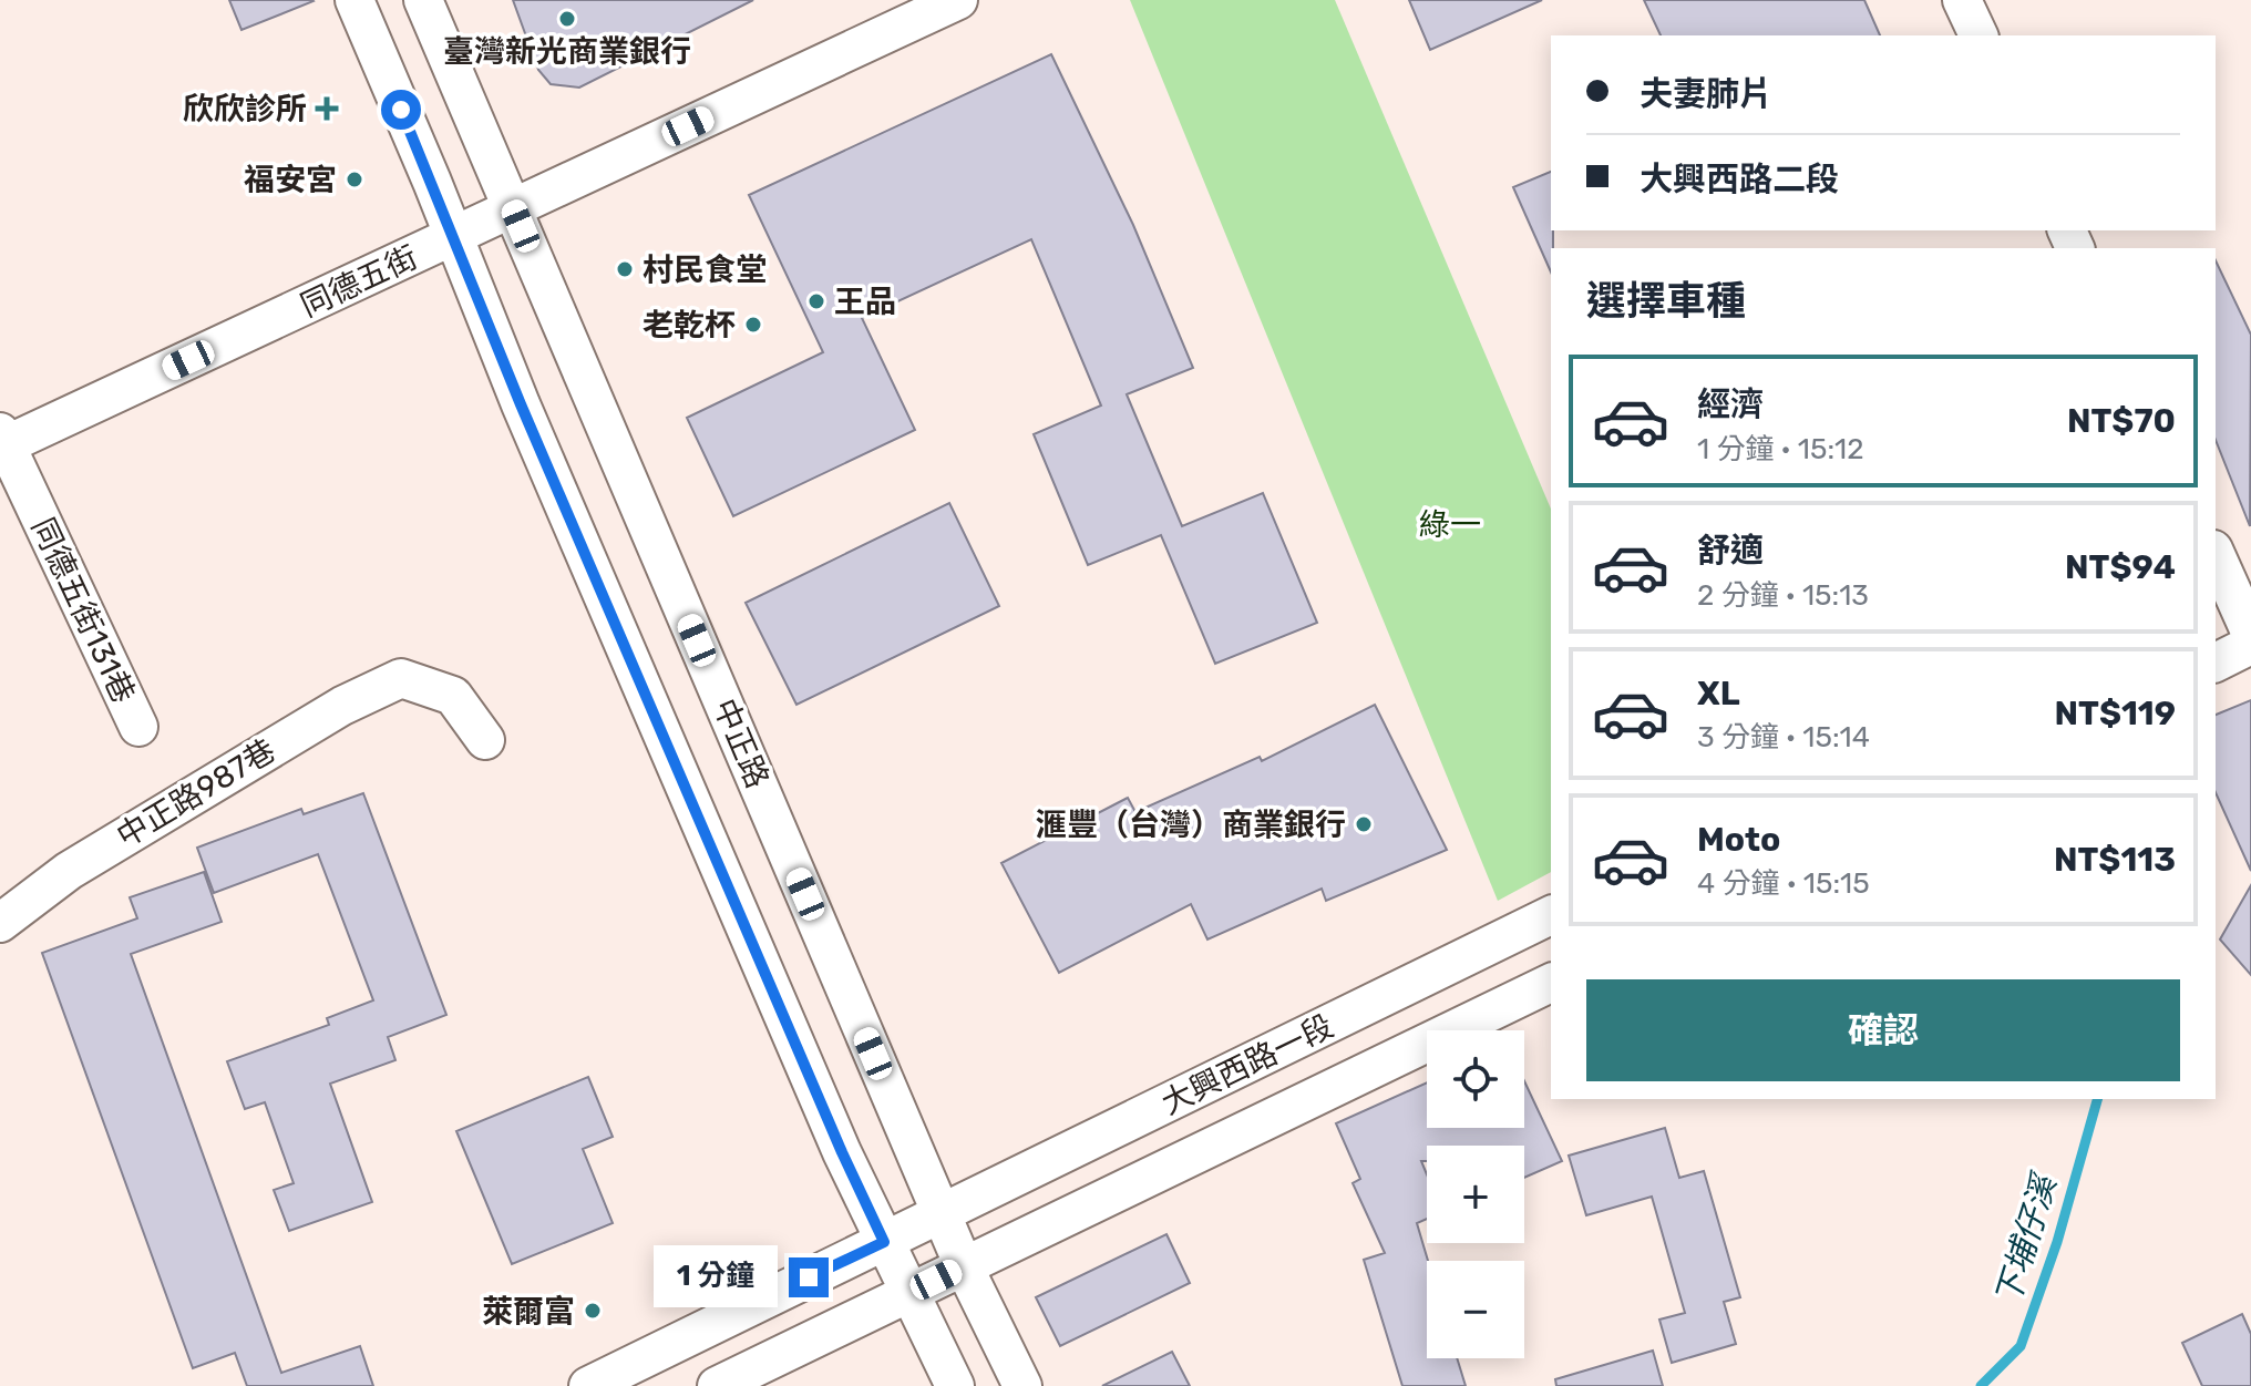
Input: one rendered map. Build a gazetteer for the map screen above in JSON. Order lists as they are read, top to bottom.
{
  "streets": {
    "street": [
      "同德五街",
      "同德五街131巷",
      "中正路",
      "中正路987巷",
      "大興西路一段"
    ]
  },
  "crossings": [
    ["同德五街", "同德五街131巷"],
    ["同德五街", "中正路"],
    ["中正路", "大興西路一段"]
  ],
  "water": ["下埔仔溪"],
  "parks": ["綠一"],
  "places": {
    "other": [
      "臺灣新光商業銀行",
      "福安宮",
      "村民食堂",
      "王品",
      "老乾杯",
      "滙豐（台灣）商業銀行",
      "萊爾富"
    ],
    "health": ["欣欣診所"]
  },
  "page": {
    "banner": ["夫妻肺片", "大興西路二段"],
    "heading": "選擇車種",
    "list": [
      {
        "name": "經濟",
        "note": "1 分鐘 · 15:12",
        "value": "NT$70"
      },
      {
        "name": "舒適",
        "note": "2 分鐘 · 15:13",
        "value": "NT$94"
      },
      {
        "name": "XL",
        "note": "3 分鐘 · 15:14",
        "value": "NT$119"
      },
      {
        "name": "Moto",
        "note": "4 分鐘 · 15:15",
        "value": "NT$113"
      }
    ],
    "buttons": "確認",
    "map_buttons": ["+", "−"],
    "bubble": "1 分鐘"
  }
}
